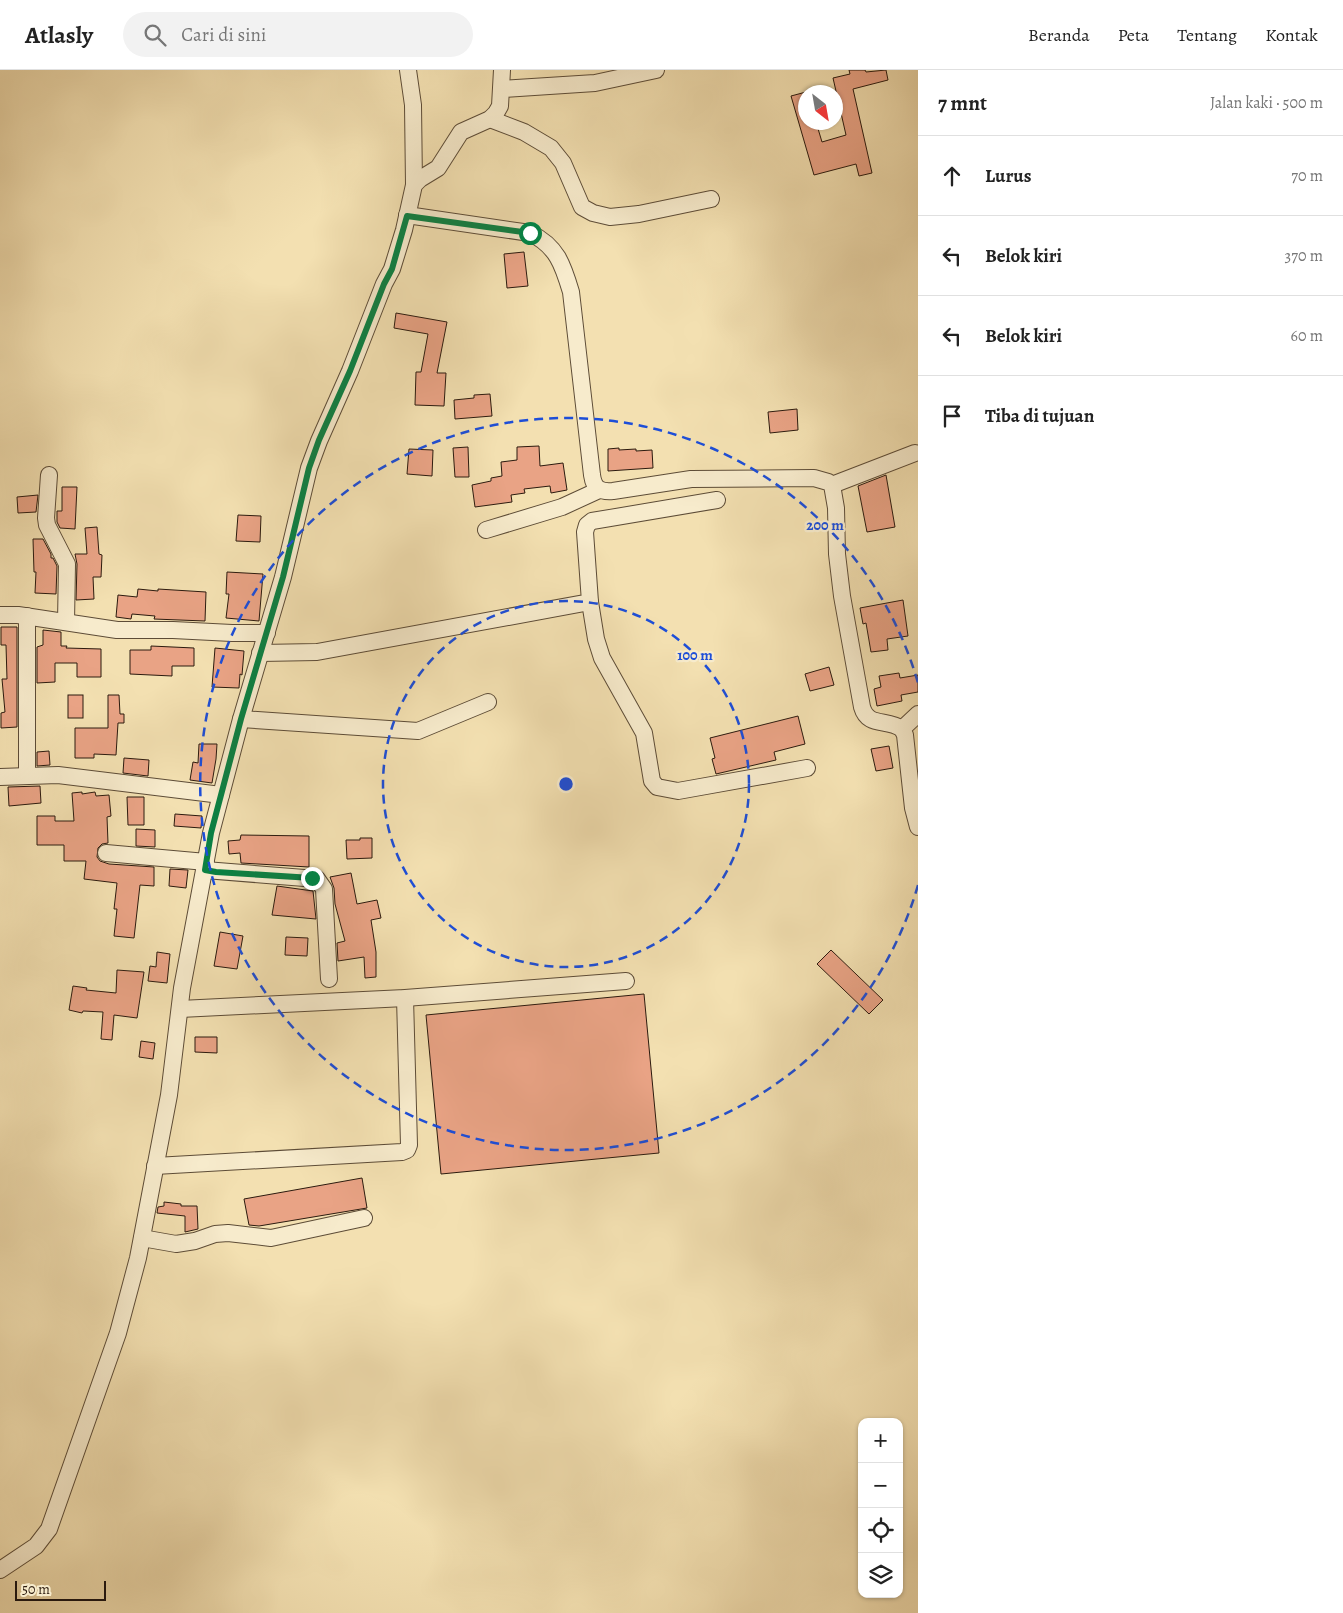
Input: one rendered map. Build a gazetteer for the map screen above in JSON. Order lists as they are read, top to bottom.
{
  "scale_bar": "50 m",
  "north": "bottom right",
  "page": {
    "header": "Atlasly",
    "search": "Cari di sini",
    "nav": [
      "Beranda",
      "Peta",
      "Tentang",
      "Kontak"
    ],
    "heading": ["7 mnt", "Jalan kaki · 500 m"],
    "list": [
      ["Lurus", "70 m"],
      ["Belok kiri", "370 m"],
      ["Belok kiri", "60 m"],
      "Tiba di tujuan"
    ],
    "map_buttons": ["+", "−"],
    "scale": "50 m"
  },
  "rings": ["200 m", "100 m"]
}
